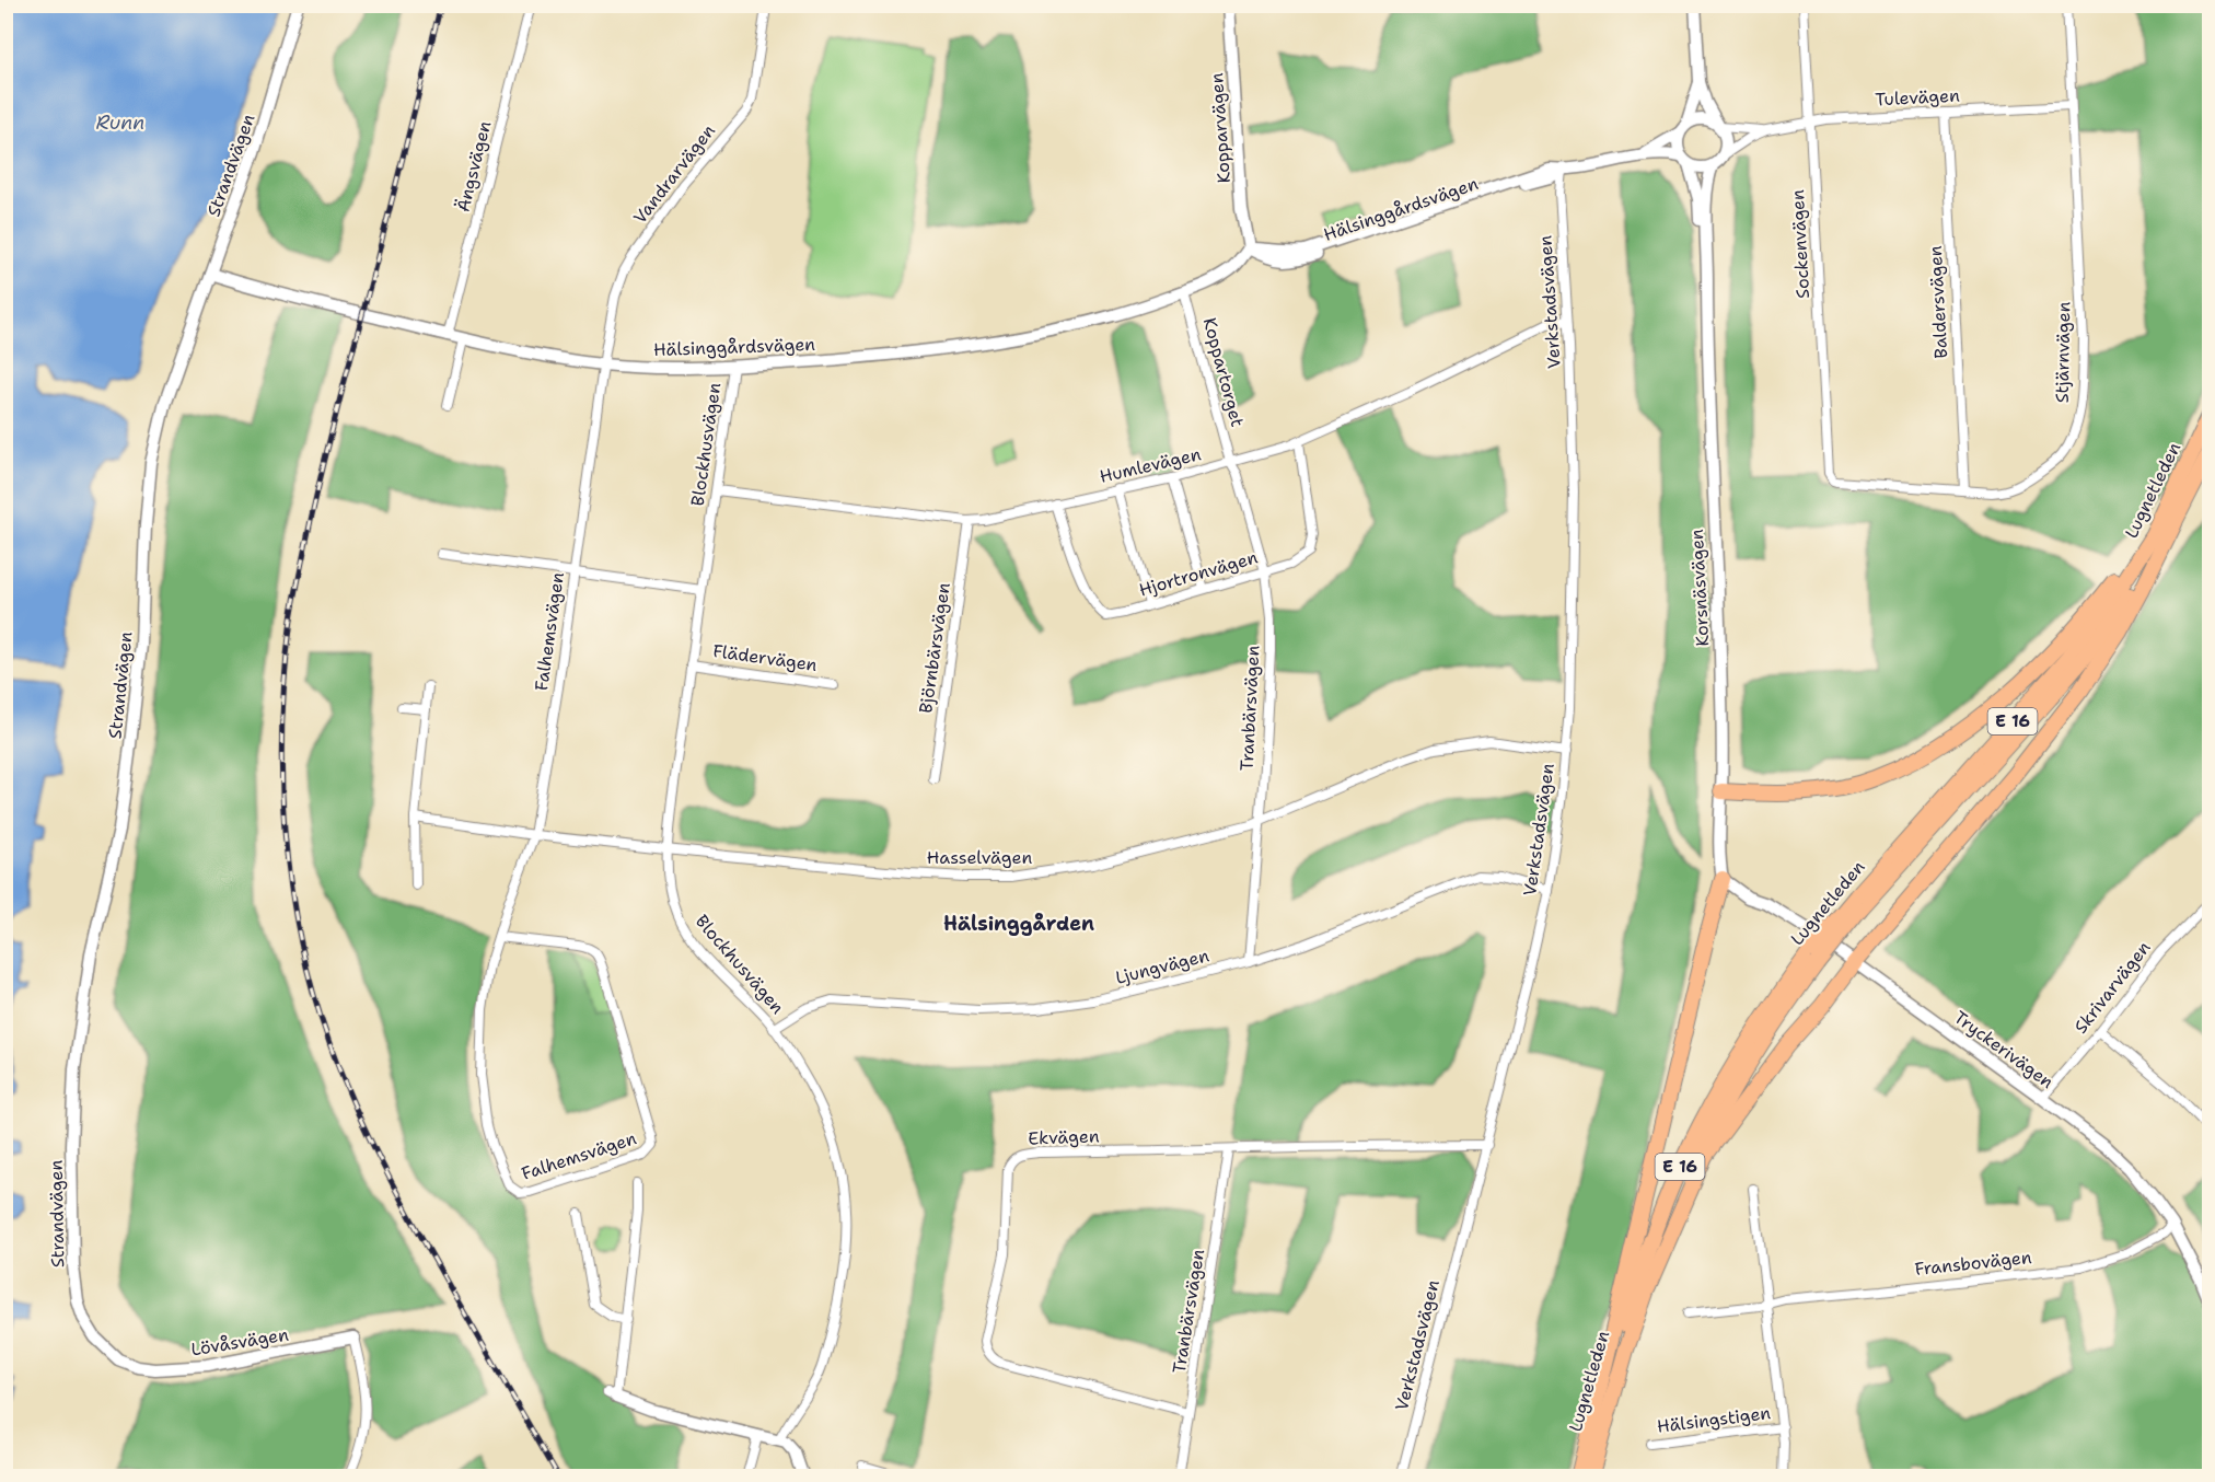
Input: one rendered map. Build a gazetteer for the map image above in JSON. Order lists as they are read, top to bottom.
{
  "streets": {
    "highway": ["Lugnetleden", "E 16"],
    "street": [
      "Tulevägen",
      "Kopparvägen",
      "Strandvägen",
      "Ängsvägen",
      "Vandrarvägen",
      "Hälsinggårdsvägen",
      "Sockenvägen",
      "Verkstadsvägen",
      "Baldersvägen",
      "Stjärnvägen",
      "Koppartorget",
      "Blockhusvägen",
      "Humlevägen",
      "Hjortronvägen",
      "Korsnäsvägen",
      "Falhemsvägen",
      "Björnbärsvägen",
      "Flädervägen",
      "Tranbärsvägen",
      "Hasselvägen",
      "Ljungvägen",
      "Skrivarvägen",
      "Tryckerivägen",
      "Ekvägen",
      "Fransbovägen",
      "Lövåsvägen",
      "Hälsingstigen"
    ]
  },
  "crossings": [
    ["Tulevägen", "Hälsinggårdsvägen"],
    ["Tulevägen", "Sockenvägen"],
    ["Tulevägen", "Baldersvägen"],
    ["Tulevägen", "Stjärnvägen"],
    ["Tulevägen", "Korsnäsvägen"],
    ["Kopparvägen", "Hälsinggårdsvägen"],
    ["Strandvägen", "Hälsinggårdsvägen"],
    ["Strandvägen", "Lövåsvägen"],
    ["Ängsvägen", "Hälsinggårdsvägen"],
    ["Vandrarvägen", "Hälsinggårdsvägen"],
    ["Vandrarvägen", "Falhemsvägen"],
    ["Hälsinggårdsvägen", "Verkstadsvägen"],
    ["Hälsinggårdsvägen", "Koppartorget"],
    ["Hälsinggårdsvägen", "Blockhusvägen"],
    ["Hälsinggårdsvägen", "Korsnäsvägen"],
    ["Hälsinggårdsvägen", "Falhemsvägen"],
    ["Sockenvägen", "Stjärnvägen"],
    ["Verkstadsvägen", "Humlevägen"],
    ["Verkstadsvägen", "Hasselvägen"],
    ["Verkstadsvägen", "Ljungvägen"],
    ["Verkstadsvägen", "Ekvägen"],
    ["Baldersvägen", "Stjärnvägen"],
    ["Koppartorget", "Humlevägen"],
    ["Koppartorget", "Tranbärsvägen"],
    ["Blockhusvägen", "Humlevägen"],
    ["Blockhusvägen", "Flädervägen"],
    ["Blockhusvägen", "Hasselvägen"],
    ["Blockhusvägen", "Ljungvägen"],
    ["Humlevägen", "Hjortronvägen"],
    ["Humlevägen", "Björnbärsvägen"],
    ["Humlevägen", "Tranbärsvägen"],
    ["Lugnetleden", "E 16"],
    ["Hjortronvägen", "Tranbärsvägen"],
    ["Korsnäsvägen", "E 16"],
    ["Korsnäsvägen", "Tryckerivägen"],
    ["Falhemsvägen", "Hasselvägen"],
    ["Tranbärsvägen", "Hasselvägen"],
    ["Tranbärsvägen", "Ljungvägen"],
    ["Tranbärsvägen", "Ekvägen"],
    ["E 16", "Tryckerivägen"],
    ["Skrivarvägen", "Tryckerivägen"],
    ["Tryckerivägen", "Fransbovägen"]
  ],
  "districts": ["Hälsinggården"],
  "water": ["Runn"]
}
